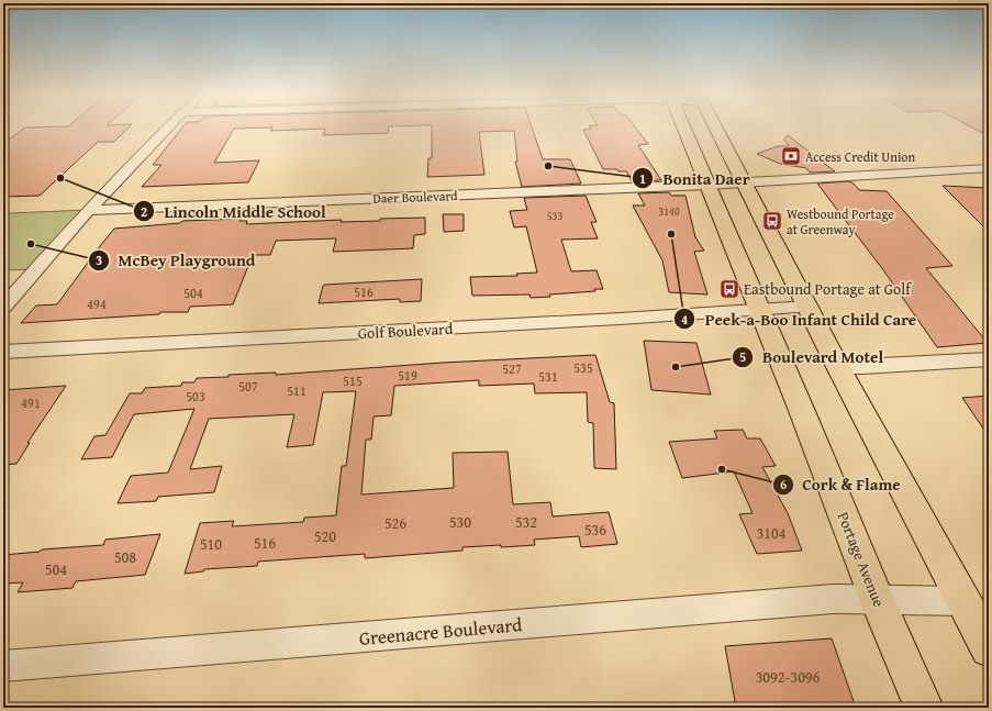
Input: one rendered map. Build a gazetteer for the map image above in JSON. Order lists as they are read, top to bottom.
{
  "streets": {
    "highway": ["Portage Avenue"],
    "street": ["Daer Boulevard", "Golf Boulevard", "Greenacre Boulevard"]
  },
  "crossings": [
    ["Daer Boulevard", "Portage Avenue"],
    ["Golf Boulevard", "Portage Avenue"],
    ["Portage Avenue", "Greenacre Boulevard"]
  ],
  "places": {
    "bank": ["Access Credit Union"],
    "other": [
      "Bonita Daer",
      "Lincoln Middle School",
      "Peek-a-Boo Infant Child Care",
      "McBey Playground",
      "Boulevard Motel",
      "Cork & Flame"
    ],
    "bus stop": ["Westbound Portage at Greenway", "Eastbound Portage at Golf"]
  },
  "house_numbers": [
    "3140",
    "533",
    "516",
    "504",
    "494",
    "535",
    "527",
    "519",
    "531",
    "515",
    "507",
    "511",
    "503",
    "491",
    "530",
    "532",
    "526",
    "536",
    "3104",
    "520",
    "516",
    "510",
    "508",
    "504",
    "3092-3096"
  ]
}
